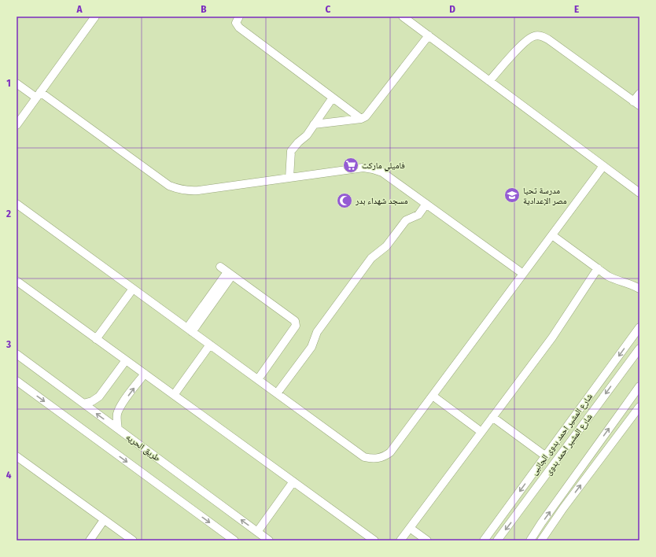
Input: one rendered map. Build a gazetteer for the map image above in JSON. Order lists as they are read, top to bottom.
{
  "streets": {
    "street": ["شارع المشير احمد بدوى الجانبى", "شارع المشير احمد بدوى", "طريق الحريه"]
  },
  "places": {
    "supermarket": ["فاميلي ماركت"],
    "school or university": ["مدرسة تحيا مصر الإعدادية"],
    "mosque": ["مسجد شهداء بدر"]
  },
  "grid": {
    "columns": [
      "A",
      "B",
      "C",
      "D",
      "E"
    ],
    "rows": [
      "1",
      "2",
      "3",
      "4"
    ]
  }
}
